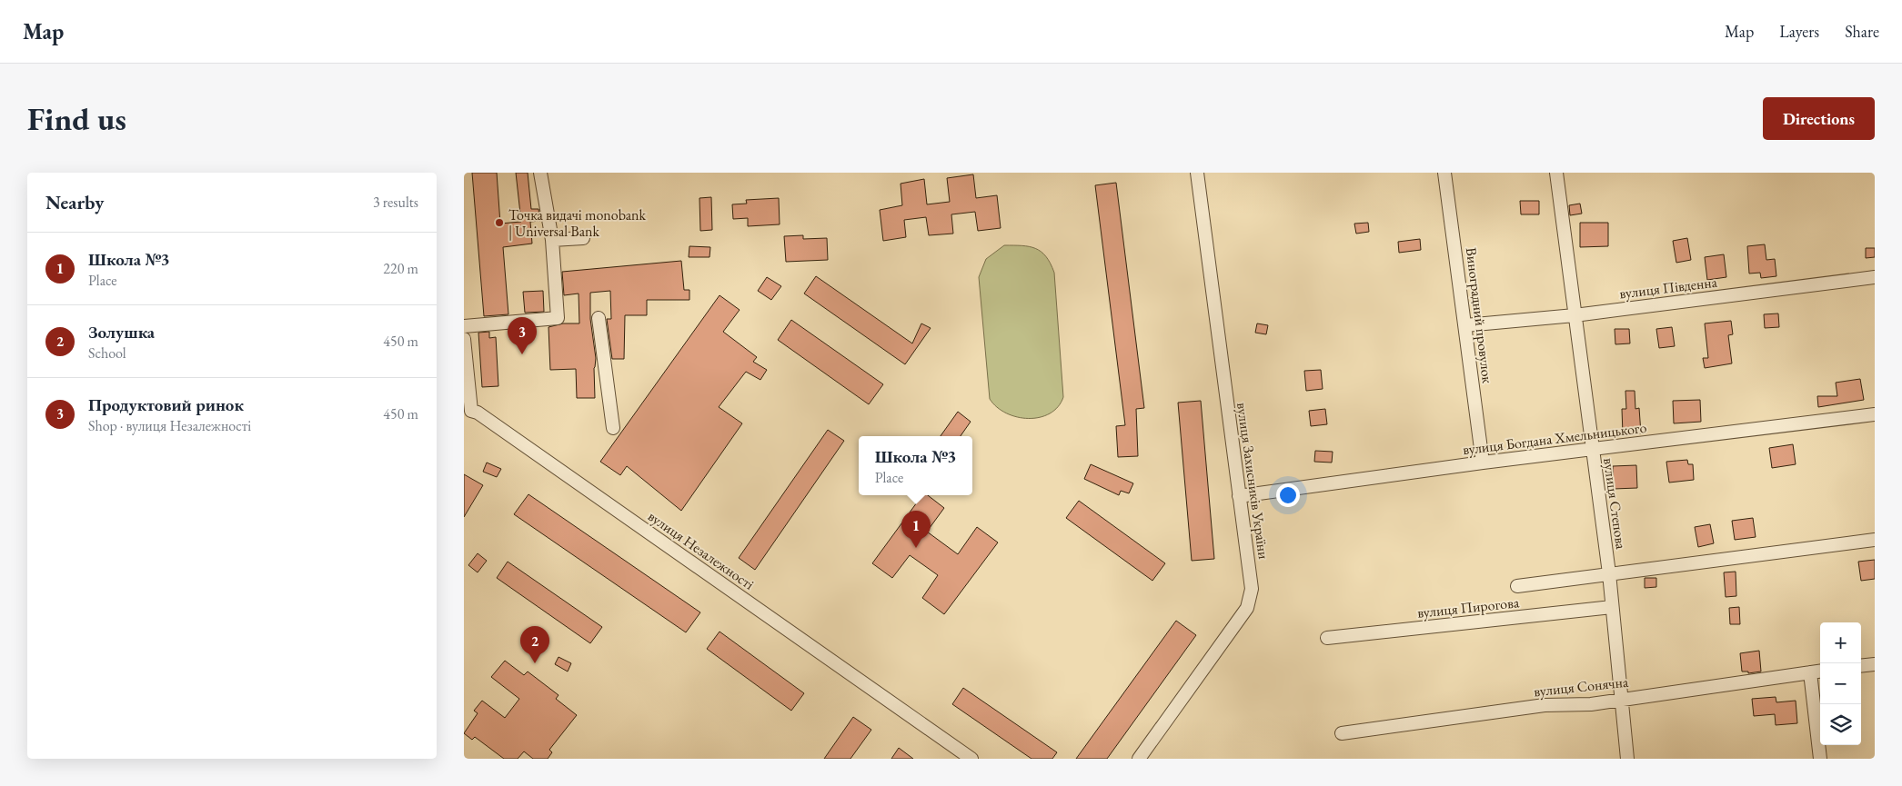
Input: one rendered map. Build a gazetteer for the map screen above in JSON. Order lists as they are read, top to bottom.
{
  "streets": {
    "street": [
      "вулиця Південна",
      "Виноградний провулок",
      "вулиця Богдана Хмельницького",
      "вулиця Захисників України",
      "вулиця Степова",
      "вулиця Незалежності",
      "вулиця Пирогова",
      "вулиця Сонячна"
    ]
  },
  "crossings": [
    ["вулиця Південна", "Виноградний провулок"],
    ["вулиця Південна", "вулиця Степова"],
    ["Виноградний провулок", "вулиця Богдана Хмельницького"],
    ["вулиця Богдана Хмельницького", "вулиця Захисників України"],
    ["вулиця Богдана Хмельницького", "вулиця Степова"],
    ["вулиця Степова", "вулиця Пирогова"],
    ["вулиця Степова", "вулиця Сонячна"]
  ],
  "places": ["Точка видачі monobank | Universal Bank"],
  "page": {
    "header": "Map",
    "nav": ["Map", "Layers", "Share"],
    "buttons": "Directions",
    "title": "Find us",
    "heading": ["Nearby", "3 results"],
    "list": [
      {
        "mark": "1",
        "name": "Школа №3",
        "note": "Place",
        "value": "220 m"
      },
      {
        "mark": "2",
        "name": "Золушка",
        "note": "School",
        "value": "450 m"
      },
      {
        "mark": "3",
        "name": "Продуктовий ринок",
        "note": "Shop · вулиця Незалежності",
        "value": "450 m"
      }
    ],
    "pins": ["3", "1", "2"],
    "popup": ["Школа №3", "Place"],
    "map_buttons": ["+", "−"]
  }
}
